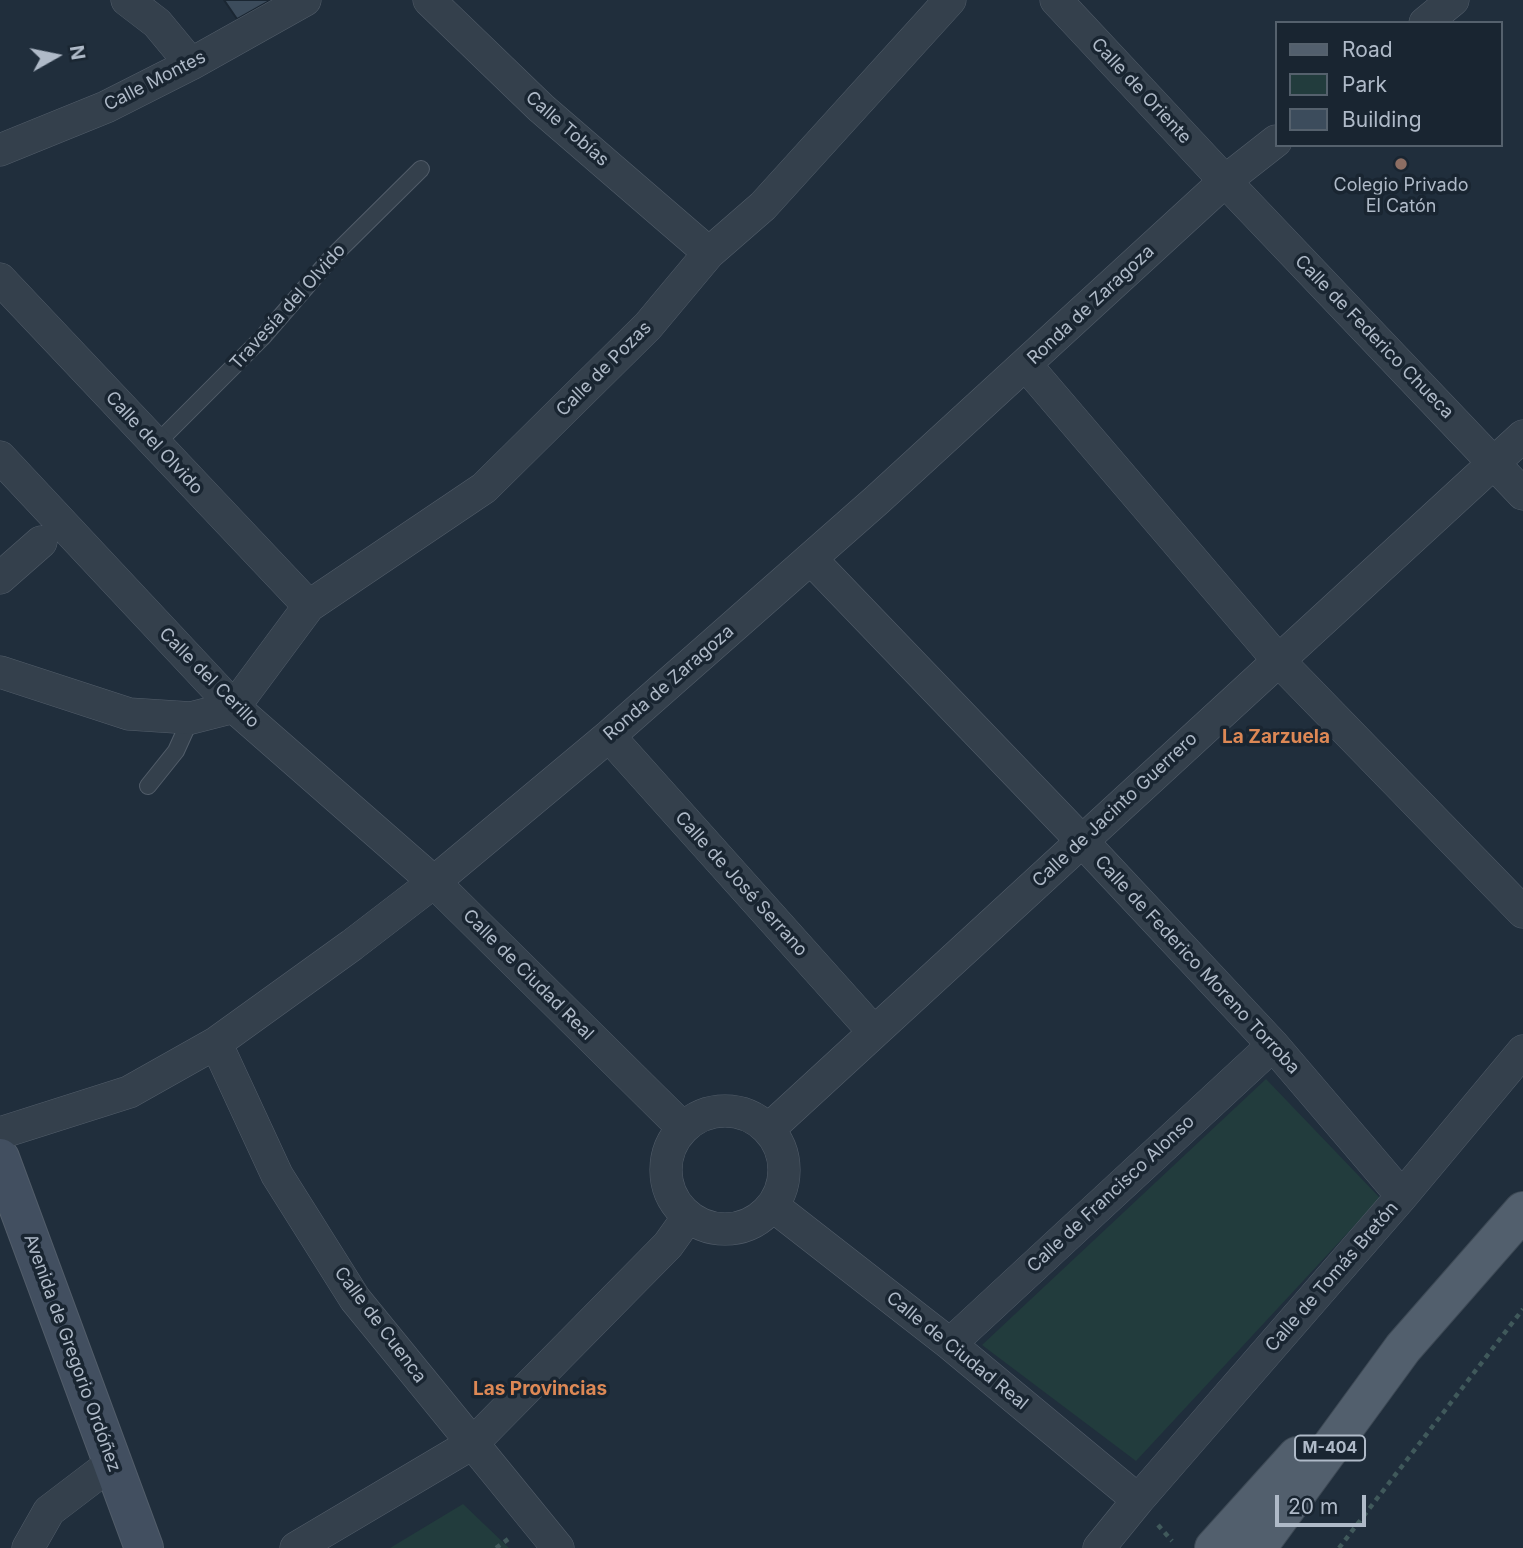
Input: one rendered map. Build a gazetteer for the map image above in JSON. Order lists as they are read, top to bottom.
{
  "streets": {
    "main road": ["M-404"],
    "street": [
      "Calle Montes",
      "Calle de Oriente",
      "Calle Tobías",
      "Ronda de Zaragoza",
      "Calle de Federico Chueca",
      "Calle de Pozas",
      "Calle del Olvido",
      "Calle del Cerillo",
      "Calle de Jacinto Guerrero",
      "Calle de José Serrano",
      "Calle de Federico Moreno Torroba",
      "Calle de Ciudad Real",
      "Calle de Francisco Alonso",
      "Calle de Tomás Bretón",
      "Calle de Cuenca",
      "Avenida de Gregorio Ordóñez"
    ],
    "lane": ["Travesía del Olvido"]
  },
  "crossings": [
    ["Calle de Oriente", "Ronda de Zaragoza"],
    ["Calle de Oriente", "Calle de Federico Chueca"],
    ["Calle Tobías", "Calle de Pozas"],
    ["Ronda de Zaragoza", "Calle de Federico Chueca"],
    ["Ronda de Zaragoza", "Calle del Cerillo"],
    ["Ronda de Zaragoza", "Calle de José Serrano"],
    ["Ronda de Zaragoza", "Calle de Federico Moreno Torroba"],
    ["Ronda de Zaragoza", "Calle de Ciudad Real"],
    ["Ronda de Zaragoza", "Calle de Cuenca"],
    ["Travesía del Olvido", "Calle del Olvido"],
    ["Calle de Federico Chueca", "Calle de Jacinto Guerrero"],
    ["Calle de Pozas", "Calle del Olvido"],
    ["Calle de Pozas", "Calle del Cerillo"],
    ["Calle del Cerillo", "Calle de Ciudad Real"],
    ["Calle de Jacinto Guerrero", "Calle de José Serrano"],
    ["Calle de Jacinto Guerrero", "Calle de Federico Moreno Torroba"],
    ["Calle de Jacinto Guerrero", "Calle de Ciudad Real"],
    ["Calle de Federico Moreno Torroba", "Calle de Francisco Alonso"],
    ["Calle de Federico Moreno Torroba", "Calle de Tomás Bretón"],
    ["Calle de Ciudad Real", "Calle de Francisco Alonso"],
    ["Calle de Ciudad Real", "Calle de Tomás Bretón"]
  ],
  "districts": ["La Zarzuela", "Las Provincias"],
  "places": ["Colegio Privado El Catón"],
  "legend": ["Road", "Park", "Building"],
  "scale_bar": "20 m",
  "north": "right"
}
